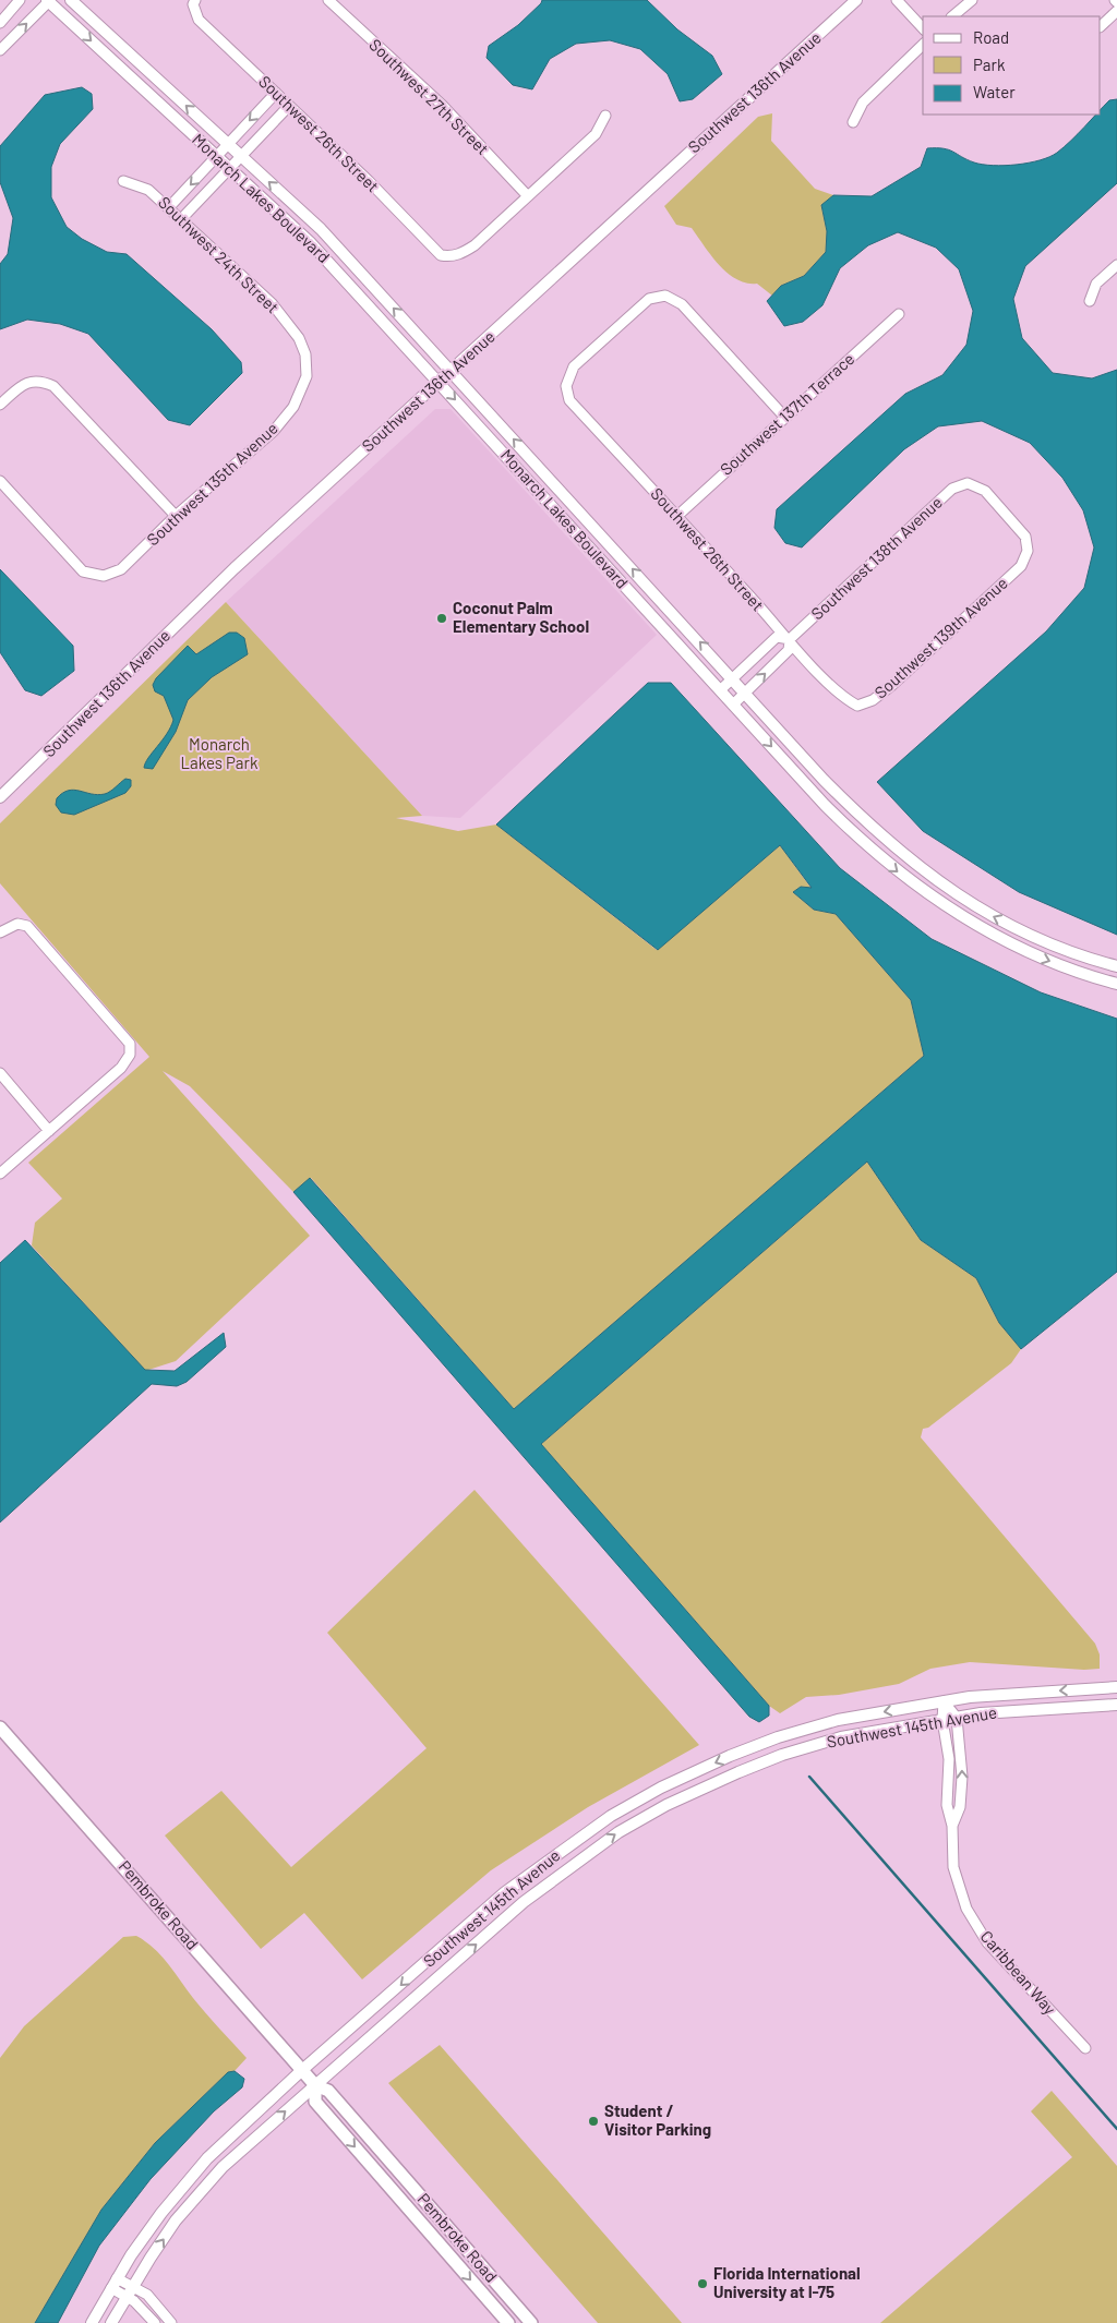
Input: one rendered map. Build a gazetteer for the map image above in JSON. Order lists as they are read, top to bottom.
{
  "streets": {
    "main road": ["Pembroke Road"],
    "street": [
      "Southwest 136th Avenue",
      "Southwest 27th Street",
      "Southwest 26th Street",
      "Monarch Lakes Boulevard",
      "Southwest 24th Street",
      "Southwest 137th Terrace",
      "Southwest 135th Avenue",
      "Southwest 138th Avenue",
      "Southwest 139th Avenue",
      "Southwest 145th Avenue",
      "Caribbean Way"
    ]
  },
  "crossings": [
    ["Southwest 136th Avenue", "Monarch Lakes Boulevard"],
    ["Southwest 27th Street", "Southwest 26th Street"],
    ["Southwest 26th Street", "Southwest 137th Terrace"],
    ["Southwest 26th Street", "Southwest 138th Avenue"],
    ["Southwest 26th Street", "Southwest 139th Avenue"],
    ["Monarch Lakes Boulevard", "Southwest 138th Avenue"],
    ["Southwest 24th Street", "Southwest 135th Avenue"],
    ["Southwest 138th Avenue", "Southwest 139th Avenue"],
    ["Southwest 145th Avenue", "Pembroke Road"],
    ["Southwest 145th Avenue", "Caribbean Way"]
  ],
  "parks": ["Monarch Lakes Park"],
  "places": ["Coconut Palm Elementary School", "Student / Visitor Parking", "Florida International University at I-75"],
  "legend": ["Road", "Park", "Water"]
}
